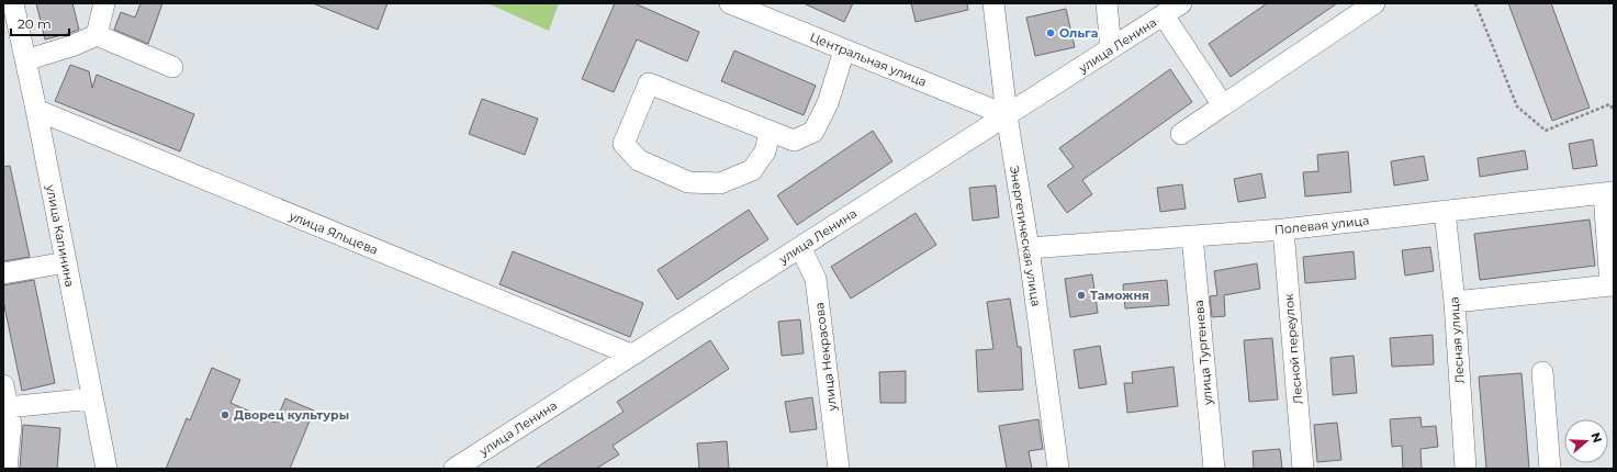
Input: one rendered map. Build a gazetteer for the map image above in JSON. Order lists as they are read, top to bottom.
{
  "streets": {
    "street": [
      "улица Ленина",
      "Центральная улица",
      "Полевая улица",
      "улица Яльцева",
      "улица Калинина",
      "Энергетическая улица",
      "Лесная улица",
      "Лесной переулок",
      "улица Тургенева",
      "улица Некрасова"
    ]
  },
  "crossings": [
    ["улица Ленина", "Центральная улица"],
    ["улица Ленина", "улица Яльцева"],
    ["улица Ленина", "Энергетическая улица"],
    ["улица Ленина", "улица Некрасова"],
    ["Центральная улица", "Энергетическая улица"],
    ["Полевая улица", "Энергетическая улица"],
    ["Полевая улица", "Лесная улица"],
    ["Полевая улица", "Лесной переулок"],
    ["Полевая улица", "улица Тургенева"],
    ["улица Яльцева", "улица Калинина"]
  ],
  "places": ["Ольга", "Таможня", "Дворец культуры"],
  "scale_bar": "20 m",
  "north": "right"
}
